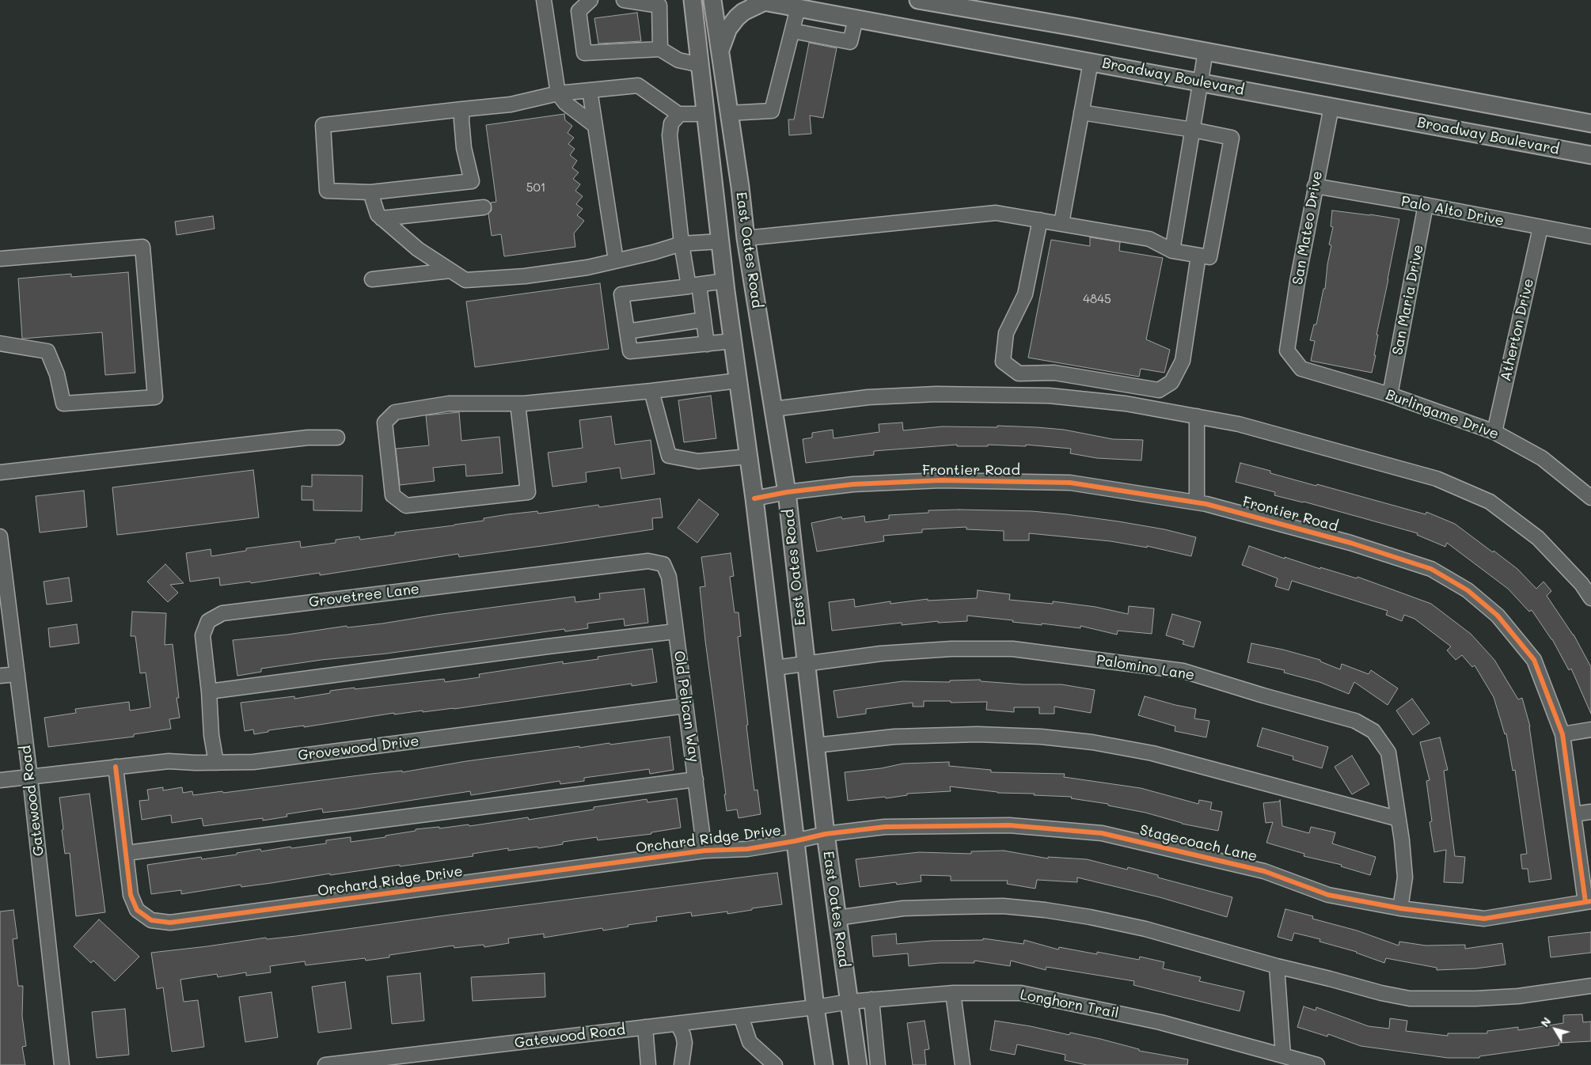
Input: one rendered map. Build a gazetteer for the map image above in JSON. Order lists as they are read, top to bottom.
{
  "streets": {
    "main road": ["Broadway Boulevard", "East Oates Road"],
    "street": [
      "Palo Alto Drive",
      "San Mateo Drive",
      "San Maria Drive",
      "Atherton Drive",
      "Burlingame Drive",
      "Frontier Road",
      "Grovetree Lane",
      "Palomino Lane",
      "Old Pelican Way",
      "Grovewood Drive",
      "Gatewood Road",
      "Orchard Ridge Drive",
      "Stagecoach Lane",
      "Longhorn Trail"
    ]
  },
  "crossings": [
    ["Broadway Boulevard", "San Mateo Drive"],
    ["Palo Alto Drive", "San Mateo Drive"],
    ["Palo Alto Drive", "San Maria Drive"],
    ["Palo Alto Drive", "Atherton Drive"],
    ["San Mateo Drive", "Burlingame Drive"],
    ["East Oates Road", "Frontier Road"],
    ["East Oates Road", "Palomino Lane"],
    ["East Oates Road", "Gatewood Road"],
    ["East Oates Road", "Orchard Ridge Drive"],
    ["East Oates Road", "Stagecoach Lane"],
    ["East Oates Road", "Longhorn Trail"],
    ["San Maria Drive", "Burlingame Drive"],
    ["Atherton Drive", "Burlingame Drive"],
    ["Frontier Road", "Stagecoach Lane"],
    ["Grovetree Lane", "Old Pelican Way"],
    ["Grovetree Lane", "Grovewood Drive"],
    ["Palomino Lane", "Stagecoach Lane"],
    ["Old Pelican Way", "Grovewood Drive"],
    ["Old Pelican Way", "Orchard Ridge Drive"],
    ["Grovewood Drive", "Gatewood Road"],
    ["Grovewood Drive", "Orchard Ridge Drive"],
    ["Gatewood Road", "Longhorn Trail"],
    ["Orchard Ridge Drive", "Stagecoach Lane"]
  ],
  "house_numbers": ["501", "4845"],
  "north": "top left"
}
